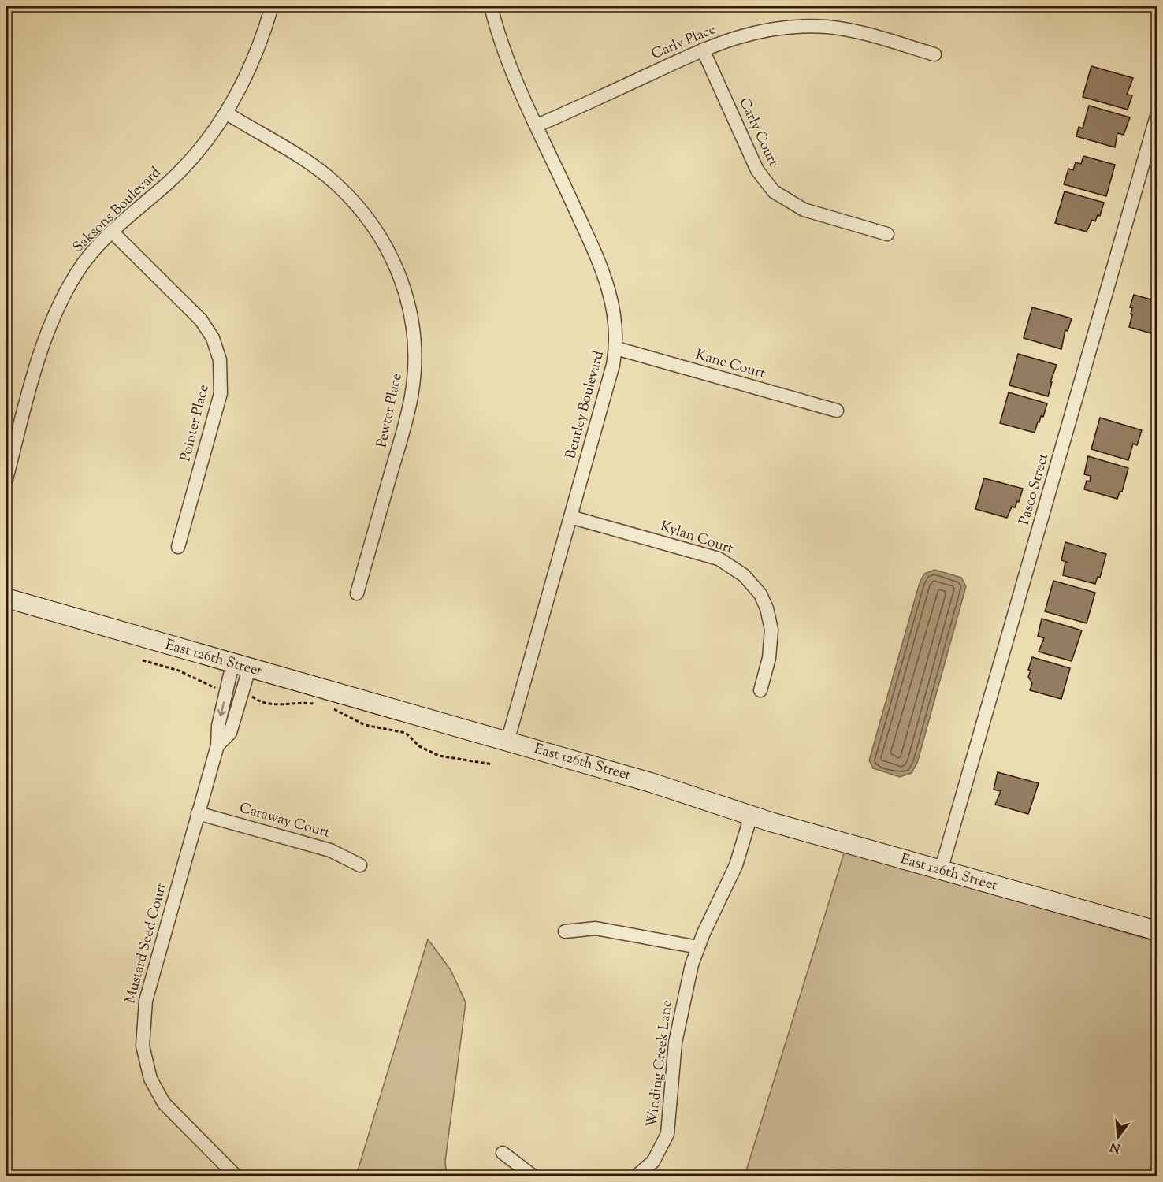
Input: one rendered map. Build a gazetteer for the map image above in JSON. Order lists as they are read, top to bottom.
{
  "streets": {
    "main road": ["East 126th Street"],
    "street": [
      "Carly Place",
      "Carly Court",
      "Saksons Boulevard",
      "Kane Court",
      "Bentley Boulevard",
      "Pewter Place",
      "Pointer Place",
      "Pasco Street",
      "Kylan Court",
      "Caraway Court",
      "Mustard Seed Court",
      "Winding Creek Lane"
    ]
  },
  "crossings": [
    ["Carly Place", "Carly Court"],
    ["Carly Place", "Bentley Boulevard"],
    ["Saksons Boulevard", "Pewter Place"],
    ["Saksons Boulevard", "Pointer Place"],
    ["Kane Court", "Bentley Boulevard"],
    ["Bentley Boulevard", "Kylan Court"],
    ["Bentley Boulevard", "East 126th Street"],
    ["Pasco Street", "East 126th Street"],
    ["East 126th Street", "Mustard Seed Court"],
    ["East 126th Street", "Winding Creek Lane"],
    ["Caraway Court", "Mustard Seed Court"]
  ],
  "north": "bottom"
}
